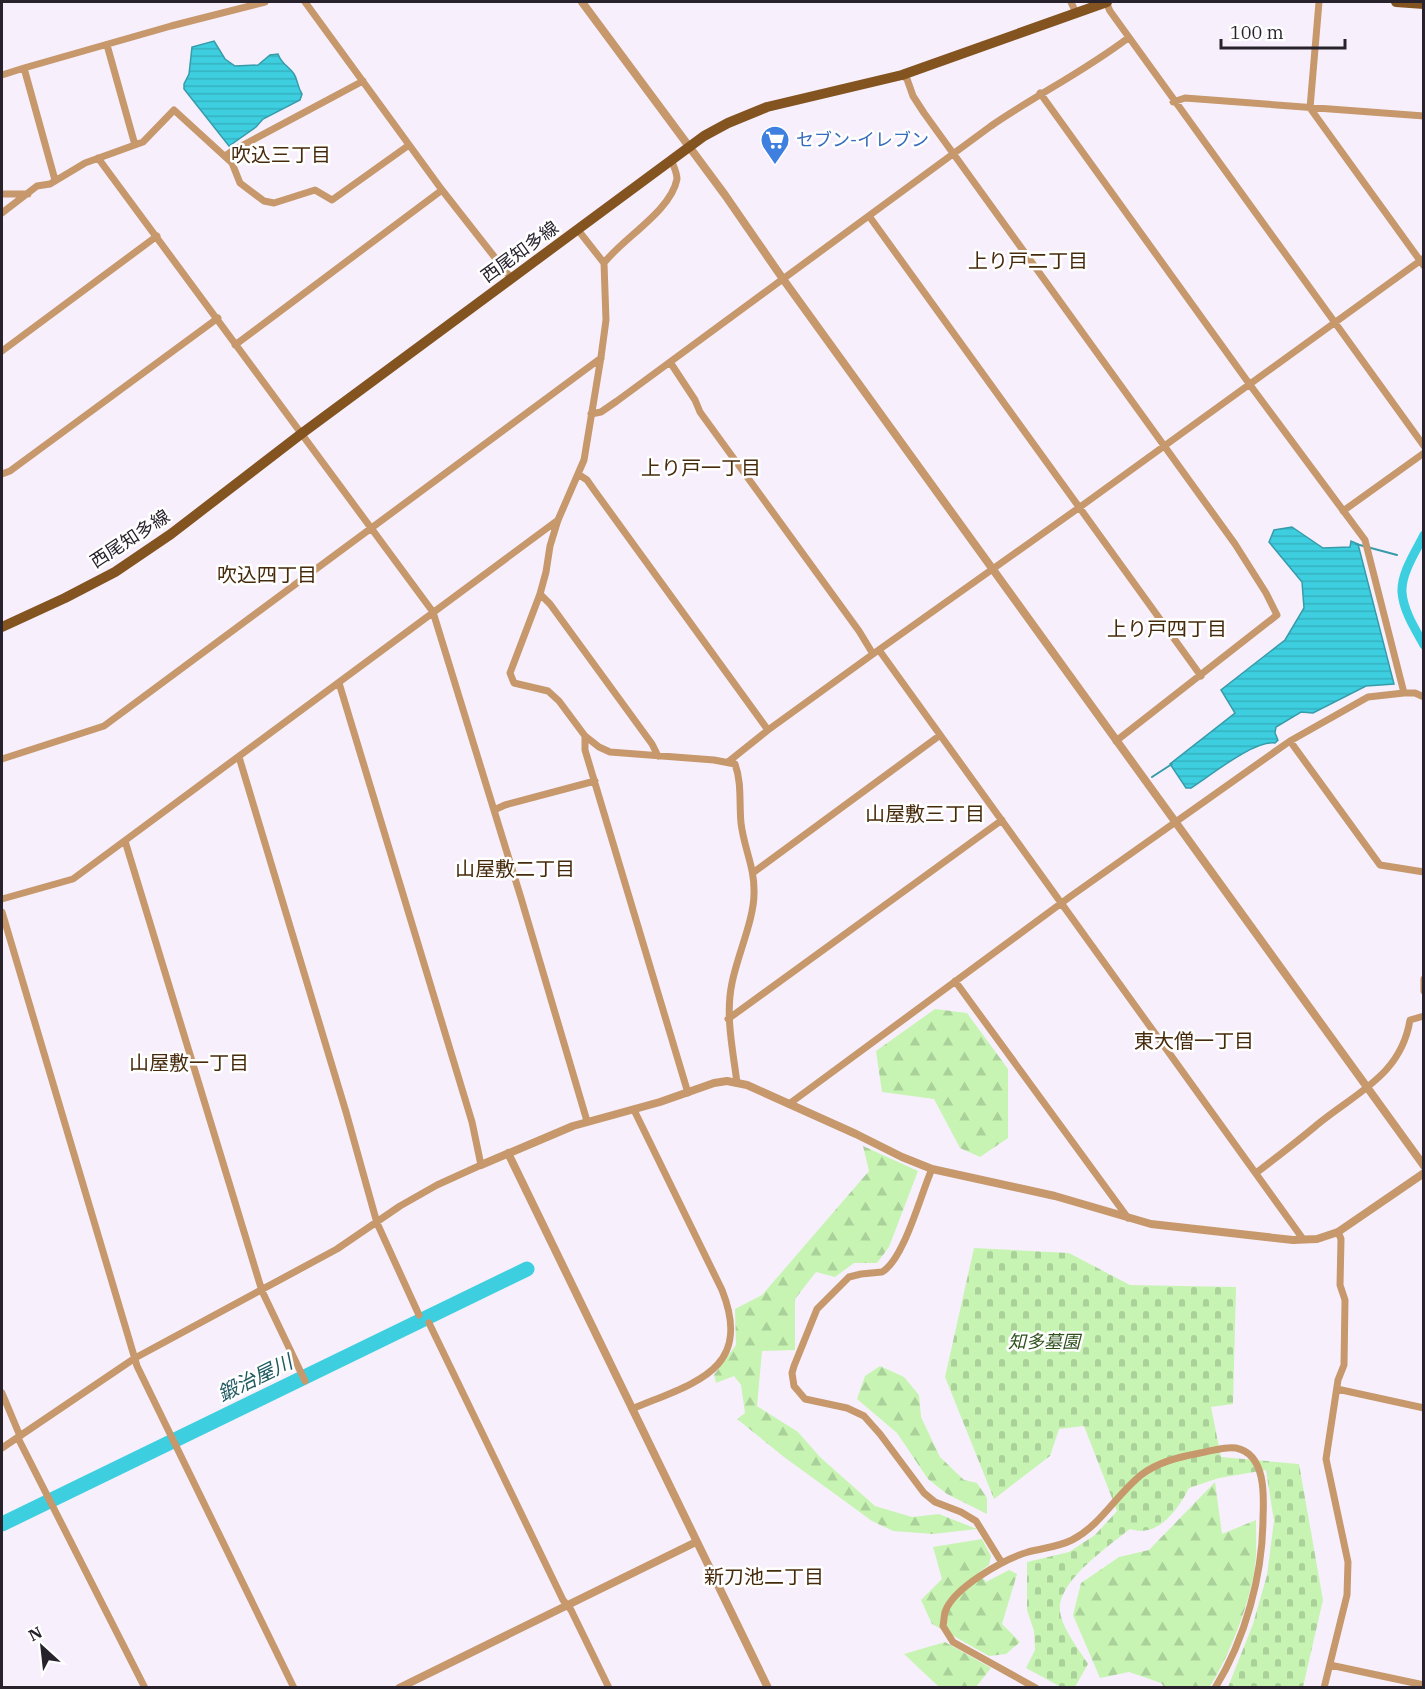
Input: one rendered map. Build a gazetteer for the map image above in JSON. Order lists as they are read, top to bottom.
{
  "streets": {
    "main road": ["西尾知多線"]
  },
  "districts": [
    "吹込三丁目",
    "上り戸二丁目",
    "上り戸一丁目",
    "吹込四丁目",
    "上り戸四丁目",
    "山屋敷三丁目",
    "山屋敷二丁目",
    "東大僧一丁目",
    "山屋敷一丁目",
    "新刀池二丁目"
  ],
  "water": ["鍛治屋川"],
  "parks": ["知多墓園"],
  "places": {
    "supermarket": ["セブン-イレブン"]
  },
  "scale_bar": "100 m",
  "north": "top left"
}
